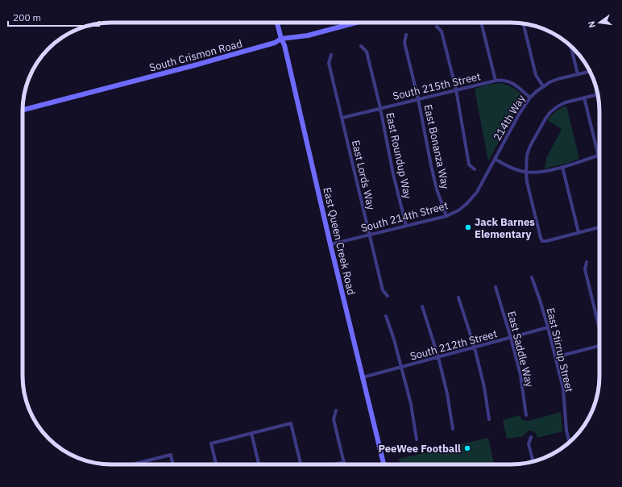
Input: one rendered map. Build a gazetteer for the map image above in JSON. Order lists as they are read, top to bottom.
{
  "streets": {
    "main road": ["South Crismon Road", "East Queen Creek Road"],
    "street": [
      "South 215th Street",
      "214th Way",
      "East Bonanza Way",
      "East Roundup Way",
      "East Lords Way",
      "South 214th Street",
      "South 212th Street",
      "East Saddle Way",
      "East Stirrup Street"
    ]
  },
  "crossings": [
    ["South Crismon Road", "East Queen Creek Road"],
    ["South 215th Street", "214th Way"],
    ["South 215th Street", "East Bonanza Way"],
    ["South 215th Street", "East Roundup Way"],
    ["South 215th Street", "East Lords Way"],
    ["214th Way", "South 214th Street"],
    ["East Bonanza Way", "South 214th Street"],
    ["East Roundup Way", "South 214th Street"],
    ["East Lords Way", "South 214th Street"],
    ["South 214th Street", "East Queen Creek Road"],
    ["East Queen Creek Road", "South 212th Street"],
    ["South 212th Street", "East Saddle Way"],
    ["South 212th Street", "East Stirrup Street"]
  ],
  "places": ["Jack Barnes Elementary", "PeeWee Football"],
  "scale_bar": "200 m",
  "north": "left"
}
